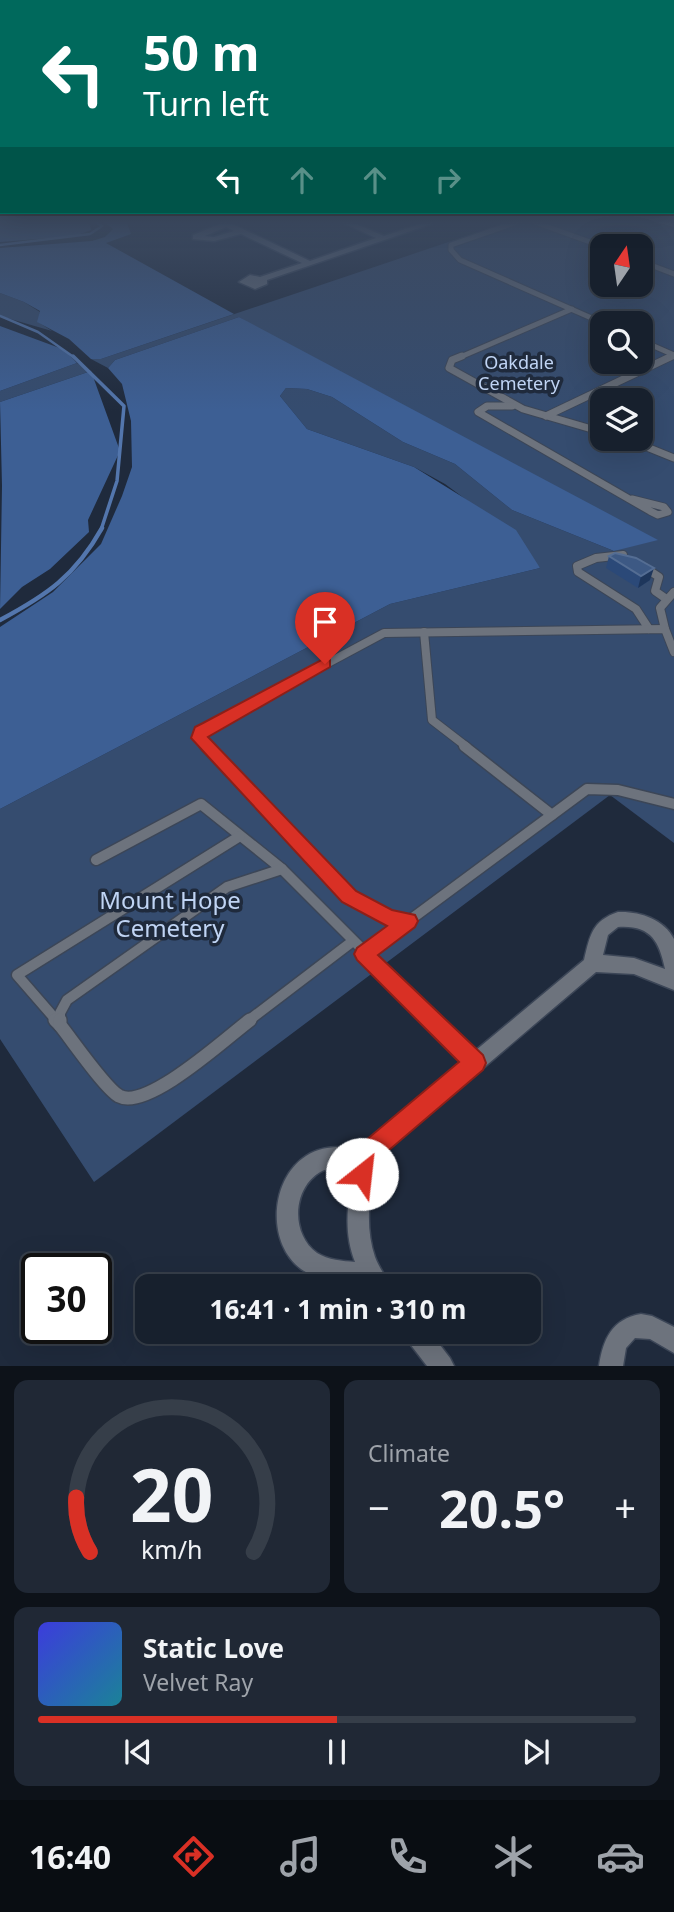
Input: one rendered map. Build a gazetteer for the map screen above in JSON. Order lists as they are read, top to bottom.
{
  "parks": ["Oakdale Cemetery", "Mount Hope Cemetery"],
  "north": "top",
  "page": {
    "turn": ["50 m", "Turn left"],
    "limit": "30",
    "trip": "16:41 · 1 min · 310 m",
    "tile": "Climate",
    "heat": ["−", "20.5°", "+"],
    "song": ["Static Love", "Velvet Ray"],
    "tabs": "16:40",
    "gauge": ["20", "km/h"]
  }
}
